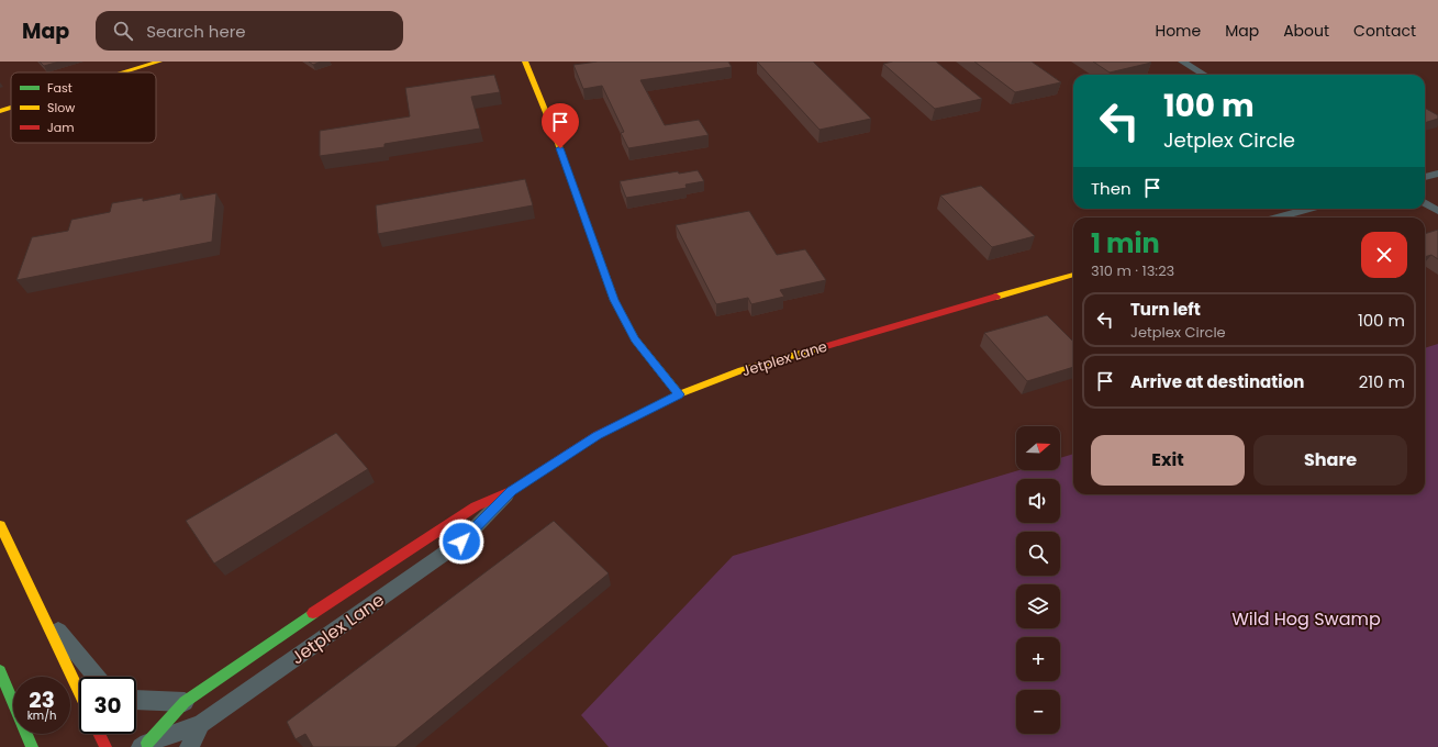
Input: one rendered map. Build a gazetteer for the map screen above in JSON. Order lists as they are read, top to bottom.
{
  "streets": {
    "street": ["Jetplex Lane"]
  },
  "parks": ["Wild Hog Swamp"],
  "legend": ["Fast", "Slow", "Jam"],
  "north": "right",
  "page": {
    "header": "Map",
    "search": "Search here",
    "nav": [
      "Home",
      "Map",
      "About",
      "Contact"
    ],
    "turn": ["100 m", "Jetplex Circle"],
    "then": "Then",
    "heading": ["1 min", "310 m · 13:23"],
    "list": [
      {
        "name": "Turn left",
        "note": "Jetplex Circle",
        "value": "100 m"
      },
      {
        "name": "Arrive at destination",
        "value": "210 m"
      }
    ],
    "map_buttons": ["+", "−"],
    "buttons": ["Exit", "Share"],
    "speed": "23 km/h",
    "limit": "30"
  }
}
